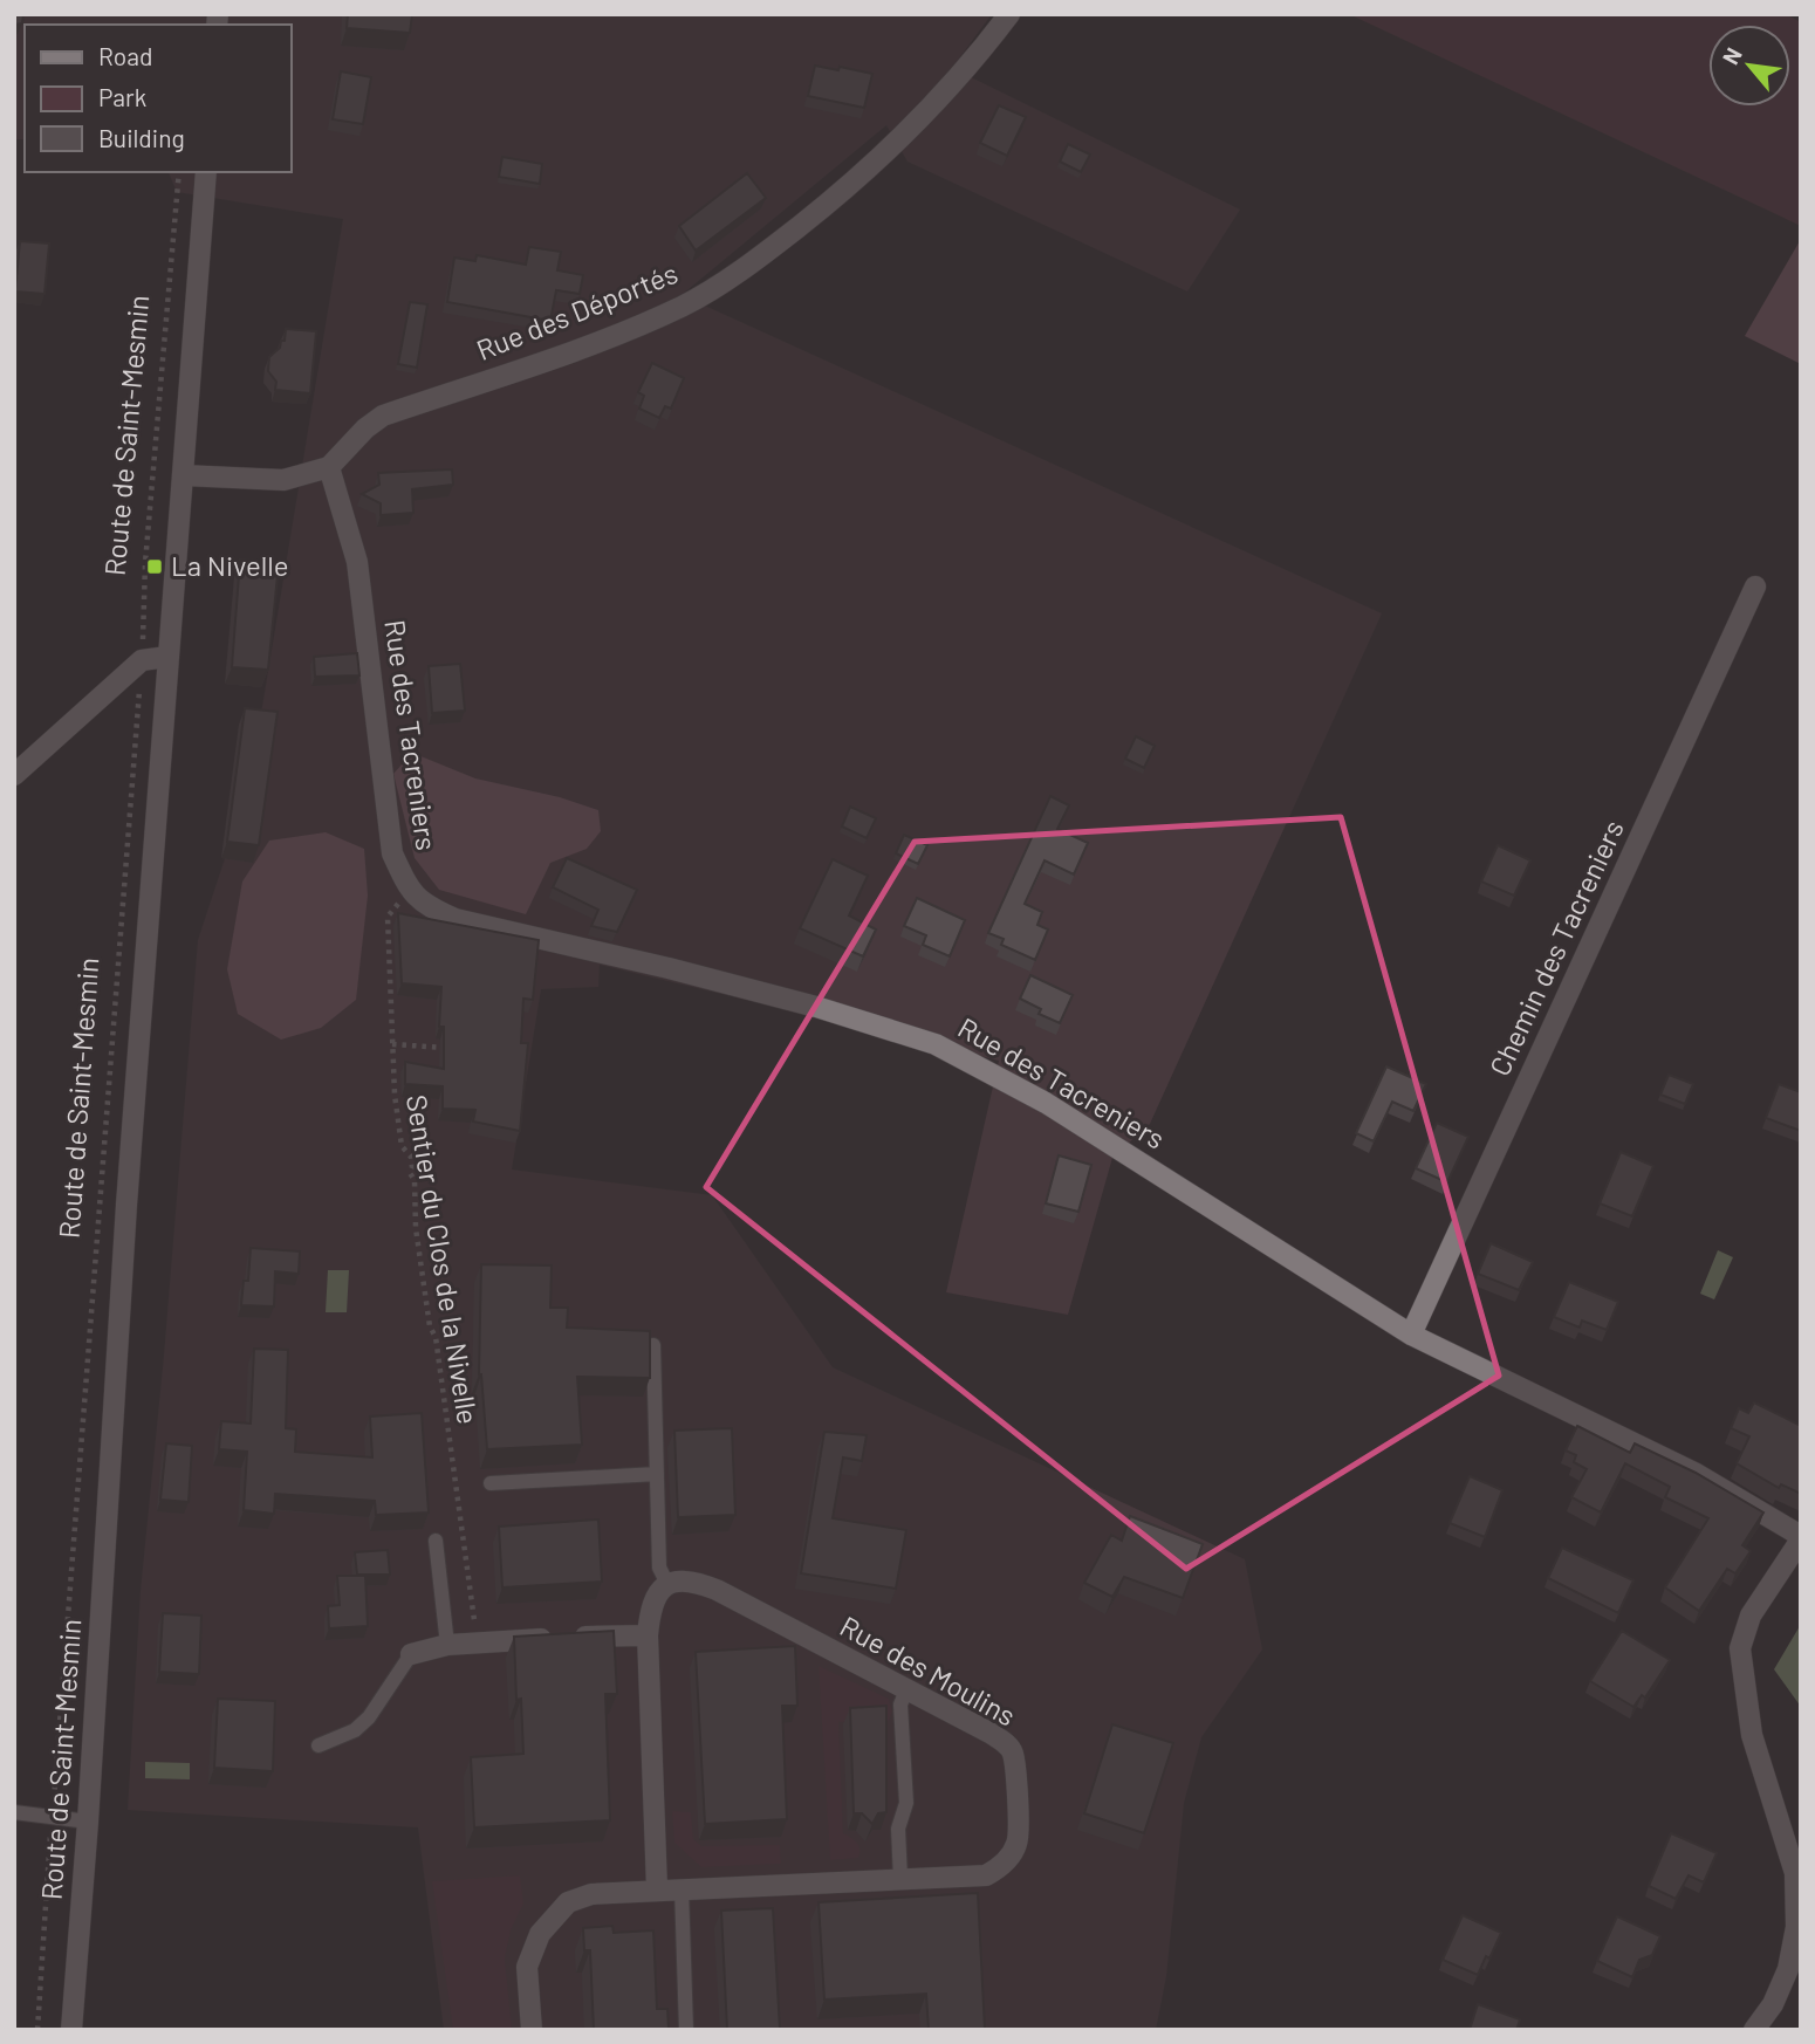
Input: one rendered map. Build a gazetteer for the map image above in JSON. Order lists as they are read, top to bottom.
{
  "streets": {
    "street": [
      "Rue des Déportés",
      "Route de Saint-Mesmin",
      "Rue des Tacreniers",
      "Chemin des Tacreniers",
      "Rue des Moulins"
    ],
    "path": ["Sentier du Clos de la Nivelle"]
  },
  "crossings": [
    ["Rue des Déportés", "Rue des Tacreniers"],
    ["Rue des Tacreniers", "Chemin des Tacreniers"],
    ["Rue des Tacreniers", "Sentier du Clos de la Nivelle"]
  ],
  "places": {
    "transit": ["La Nivelle"]
  },
  "legend": ["Road", "Park", "Building"],
  "north": "top left"
}
